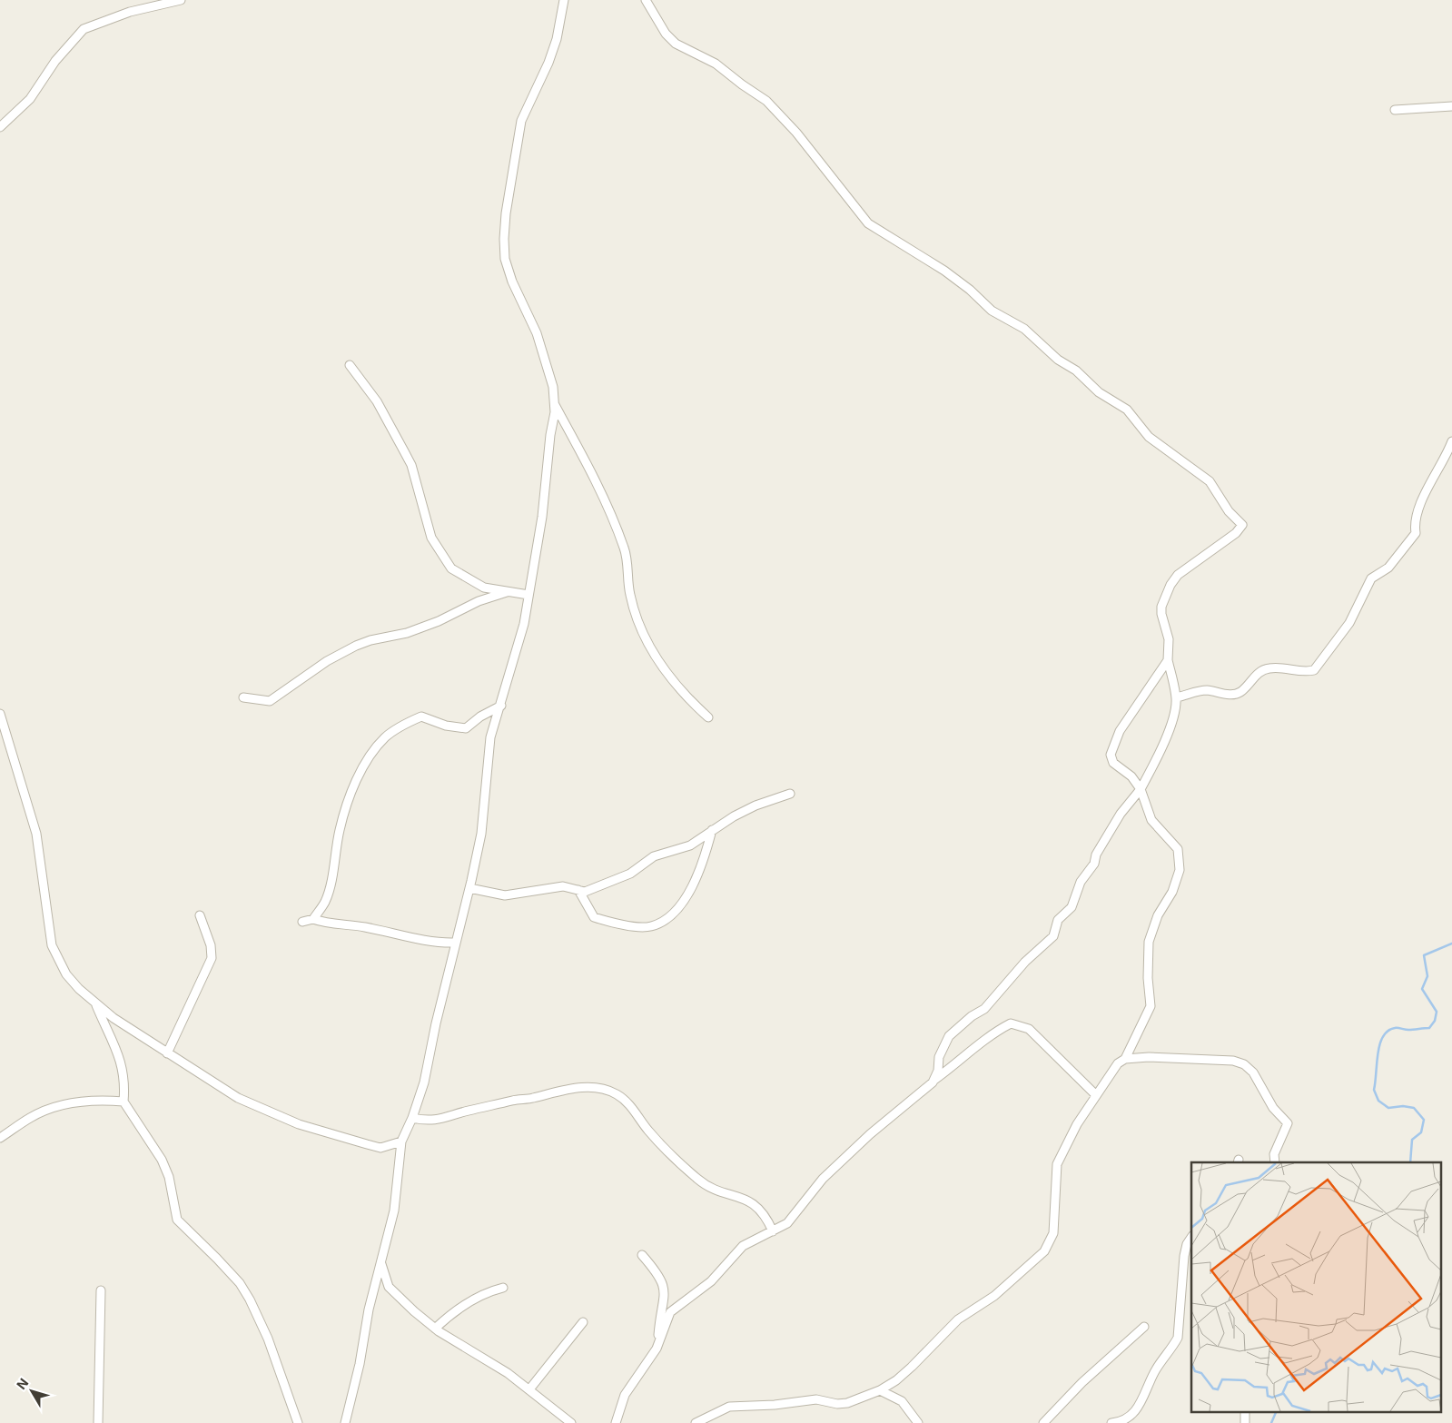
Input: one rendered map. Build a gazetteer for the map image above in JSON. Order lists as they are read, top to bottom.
{
  "north": "top left"
}
